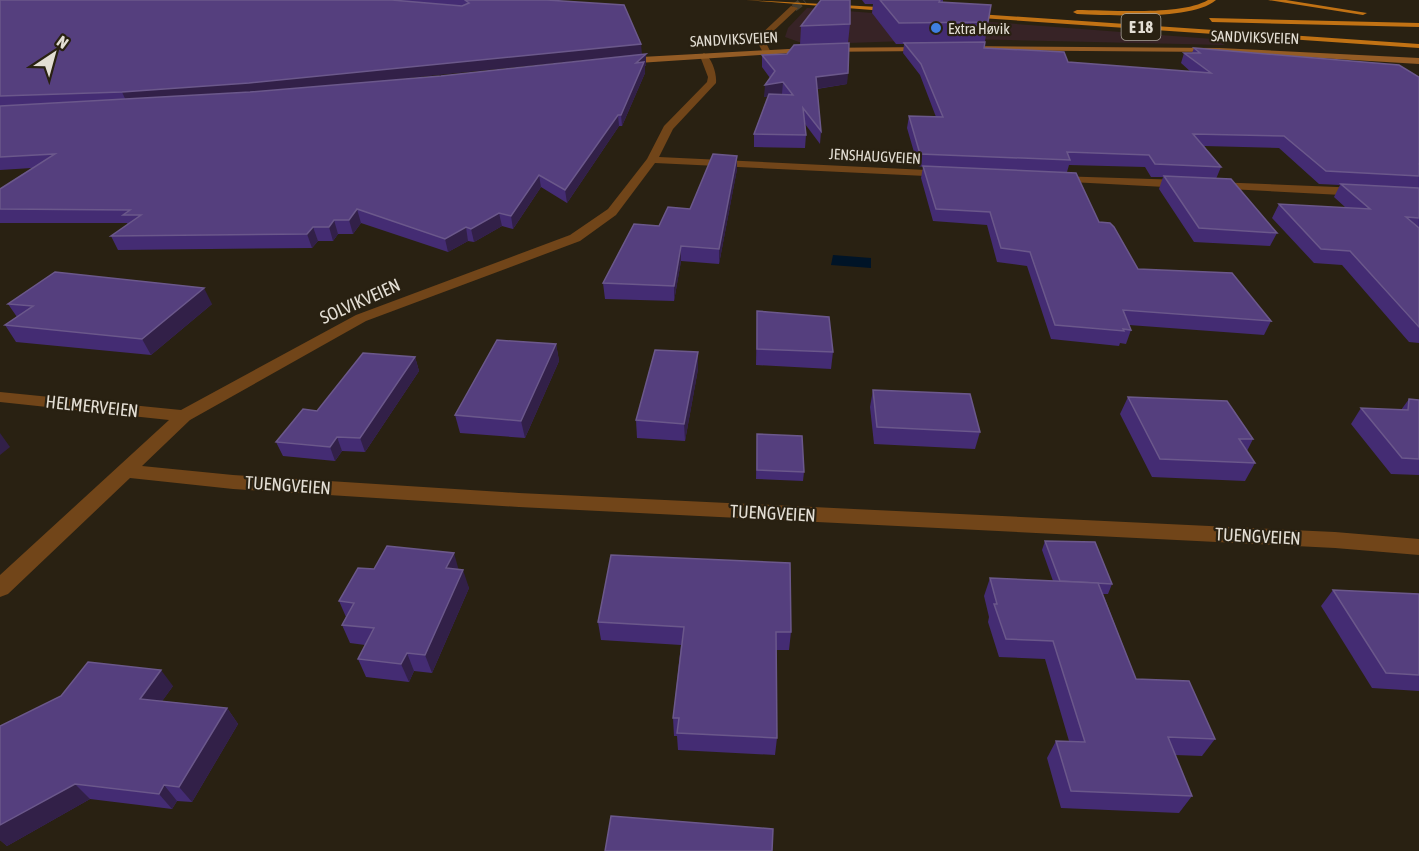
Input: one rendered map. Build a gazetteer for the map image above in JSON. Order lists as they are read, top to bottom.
{
  "streets": {
    "highway": ["E 18"],
    "main road": ["SANDVIKSVEIEN"],
    "street": [
      "JENSHAUGVEIEN",
      "SOLVIKVEIEN",
      "HELMERVEIEN",
      "TUENGVEIEN"
    ]
  },
  "crossings": [
    ["SANDVIKSVEIEN", "SOLVIKVEIEN"],
    ["JENSHAUGVEIEN", "SOLVIKVEIEN"],
    ["SOLVIKVEIEN", "HELMERVEIEN"],
    ["SOLVIKVEIEN", "TUENGVEIEN"]
  ],
  "places": ["Extra Høvik"],
  "north": "top right"
}
